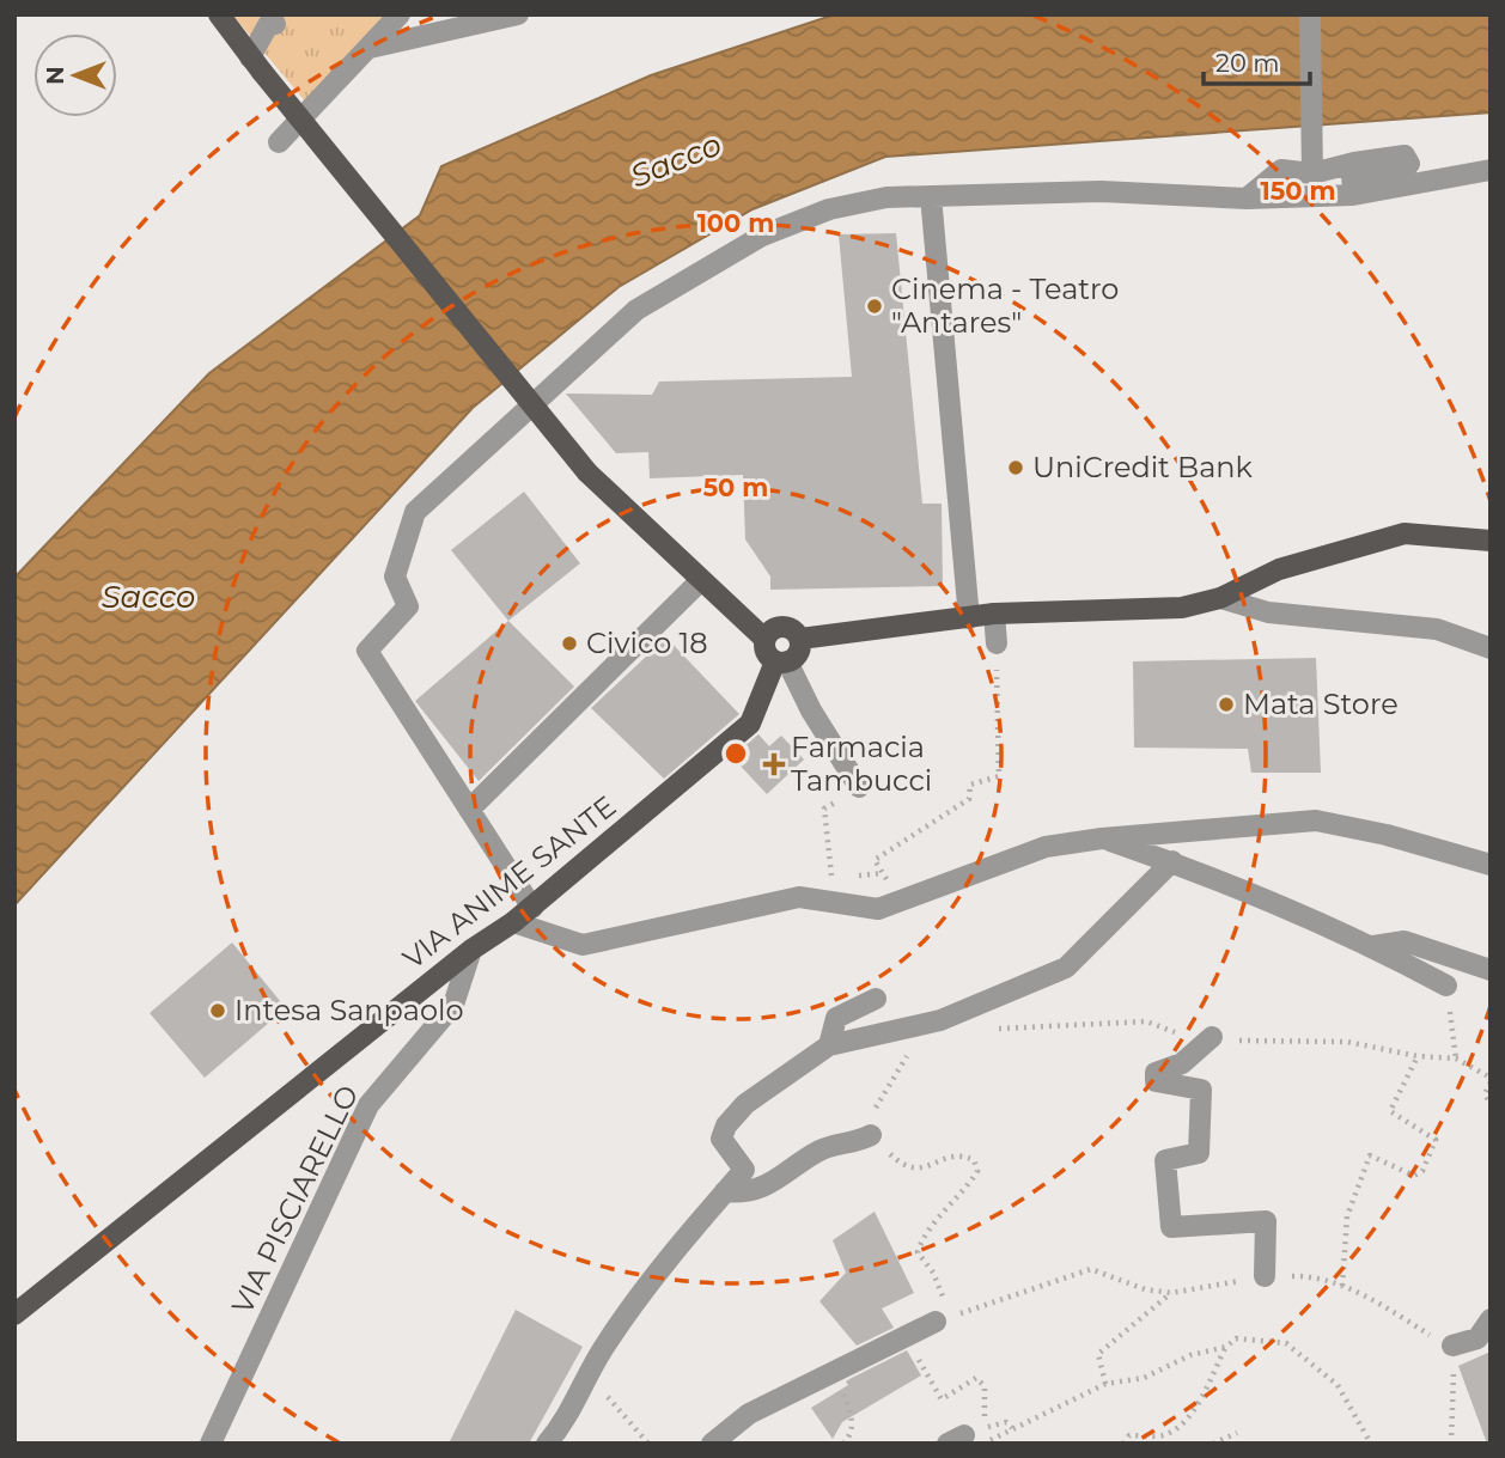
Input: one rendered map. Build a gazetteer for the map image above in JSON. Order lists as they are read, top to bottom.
{
  "streets": {
    "main road": ["VIA ANIME SANTE"],
    "street": ["VIA PISCIARELLO"]
  },
  "crossings": [
    ["VIA ANIME SANTE", "VIA PISCIARELLO"]
  ],
  "water": ["Sacco"],
  "places": {
    "other": [
      "Cinema - Teatro \"Antares\"",
      "UniCredit Bank",
      "Civico 18",
      "Mata Store",
      "Intesa Sanpaolo"
    ],
    "health": ["Farmacia Tambucci"]
  },
  "scale_bar": "20 m",
  "north": "left",
  "rings": ["150 m", "100 m", "50 m"]
}
